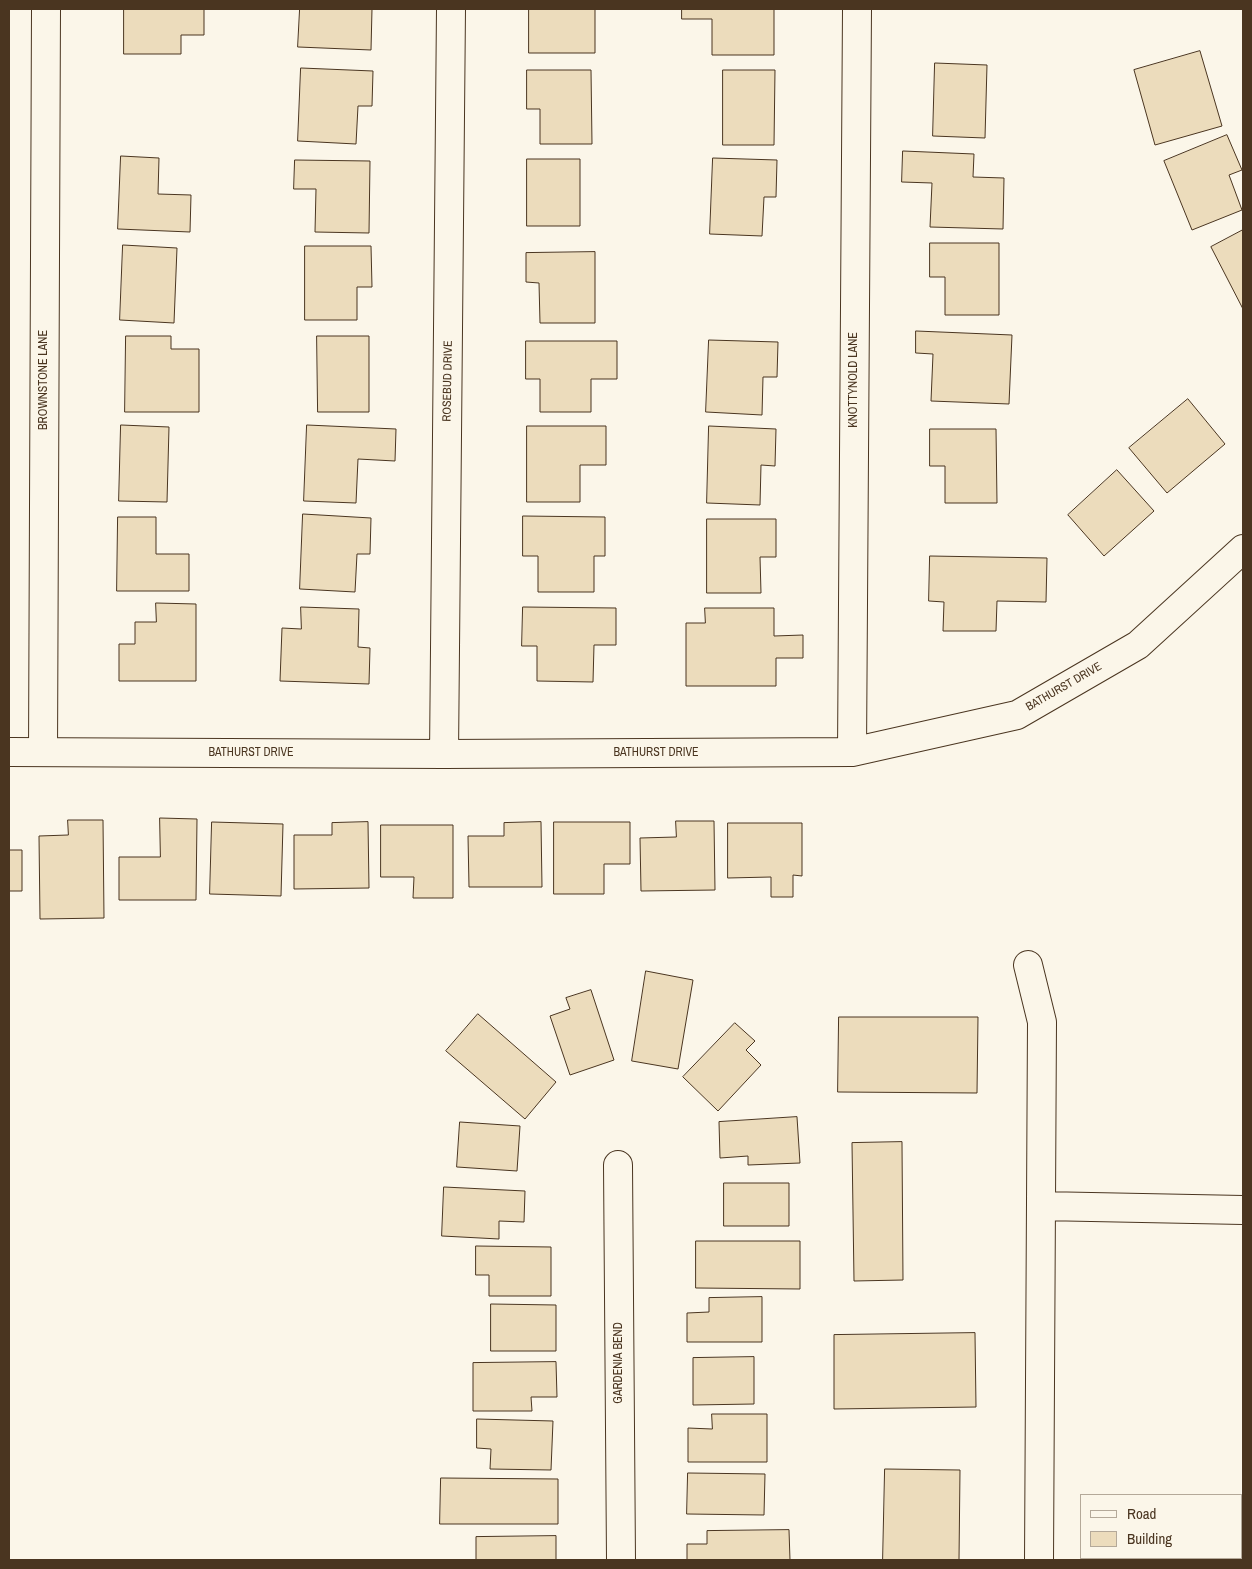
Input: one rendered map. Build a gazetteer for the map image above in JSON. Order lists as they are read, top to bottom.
{
  "streets": {
    "street": [
      "BROWNSTONE LANE",
      "KNOTTYNOLD LANE",
      "ROSEBUD DRIVE",
      "BATHURST DRIVE",
      "GARDENIA BEND"
    ]
  },
  "crossings": [
    ["BROWNSTONE LANE", "BATHURST DRIVE"],
    ["KNOTTYNOLD LANE", "BATHURST DRIVE"],
    ["ROSEBUD DRIVE", "BATHURST DRIVE"]
  ],
  "legend": ["Road", "Building"]
}
